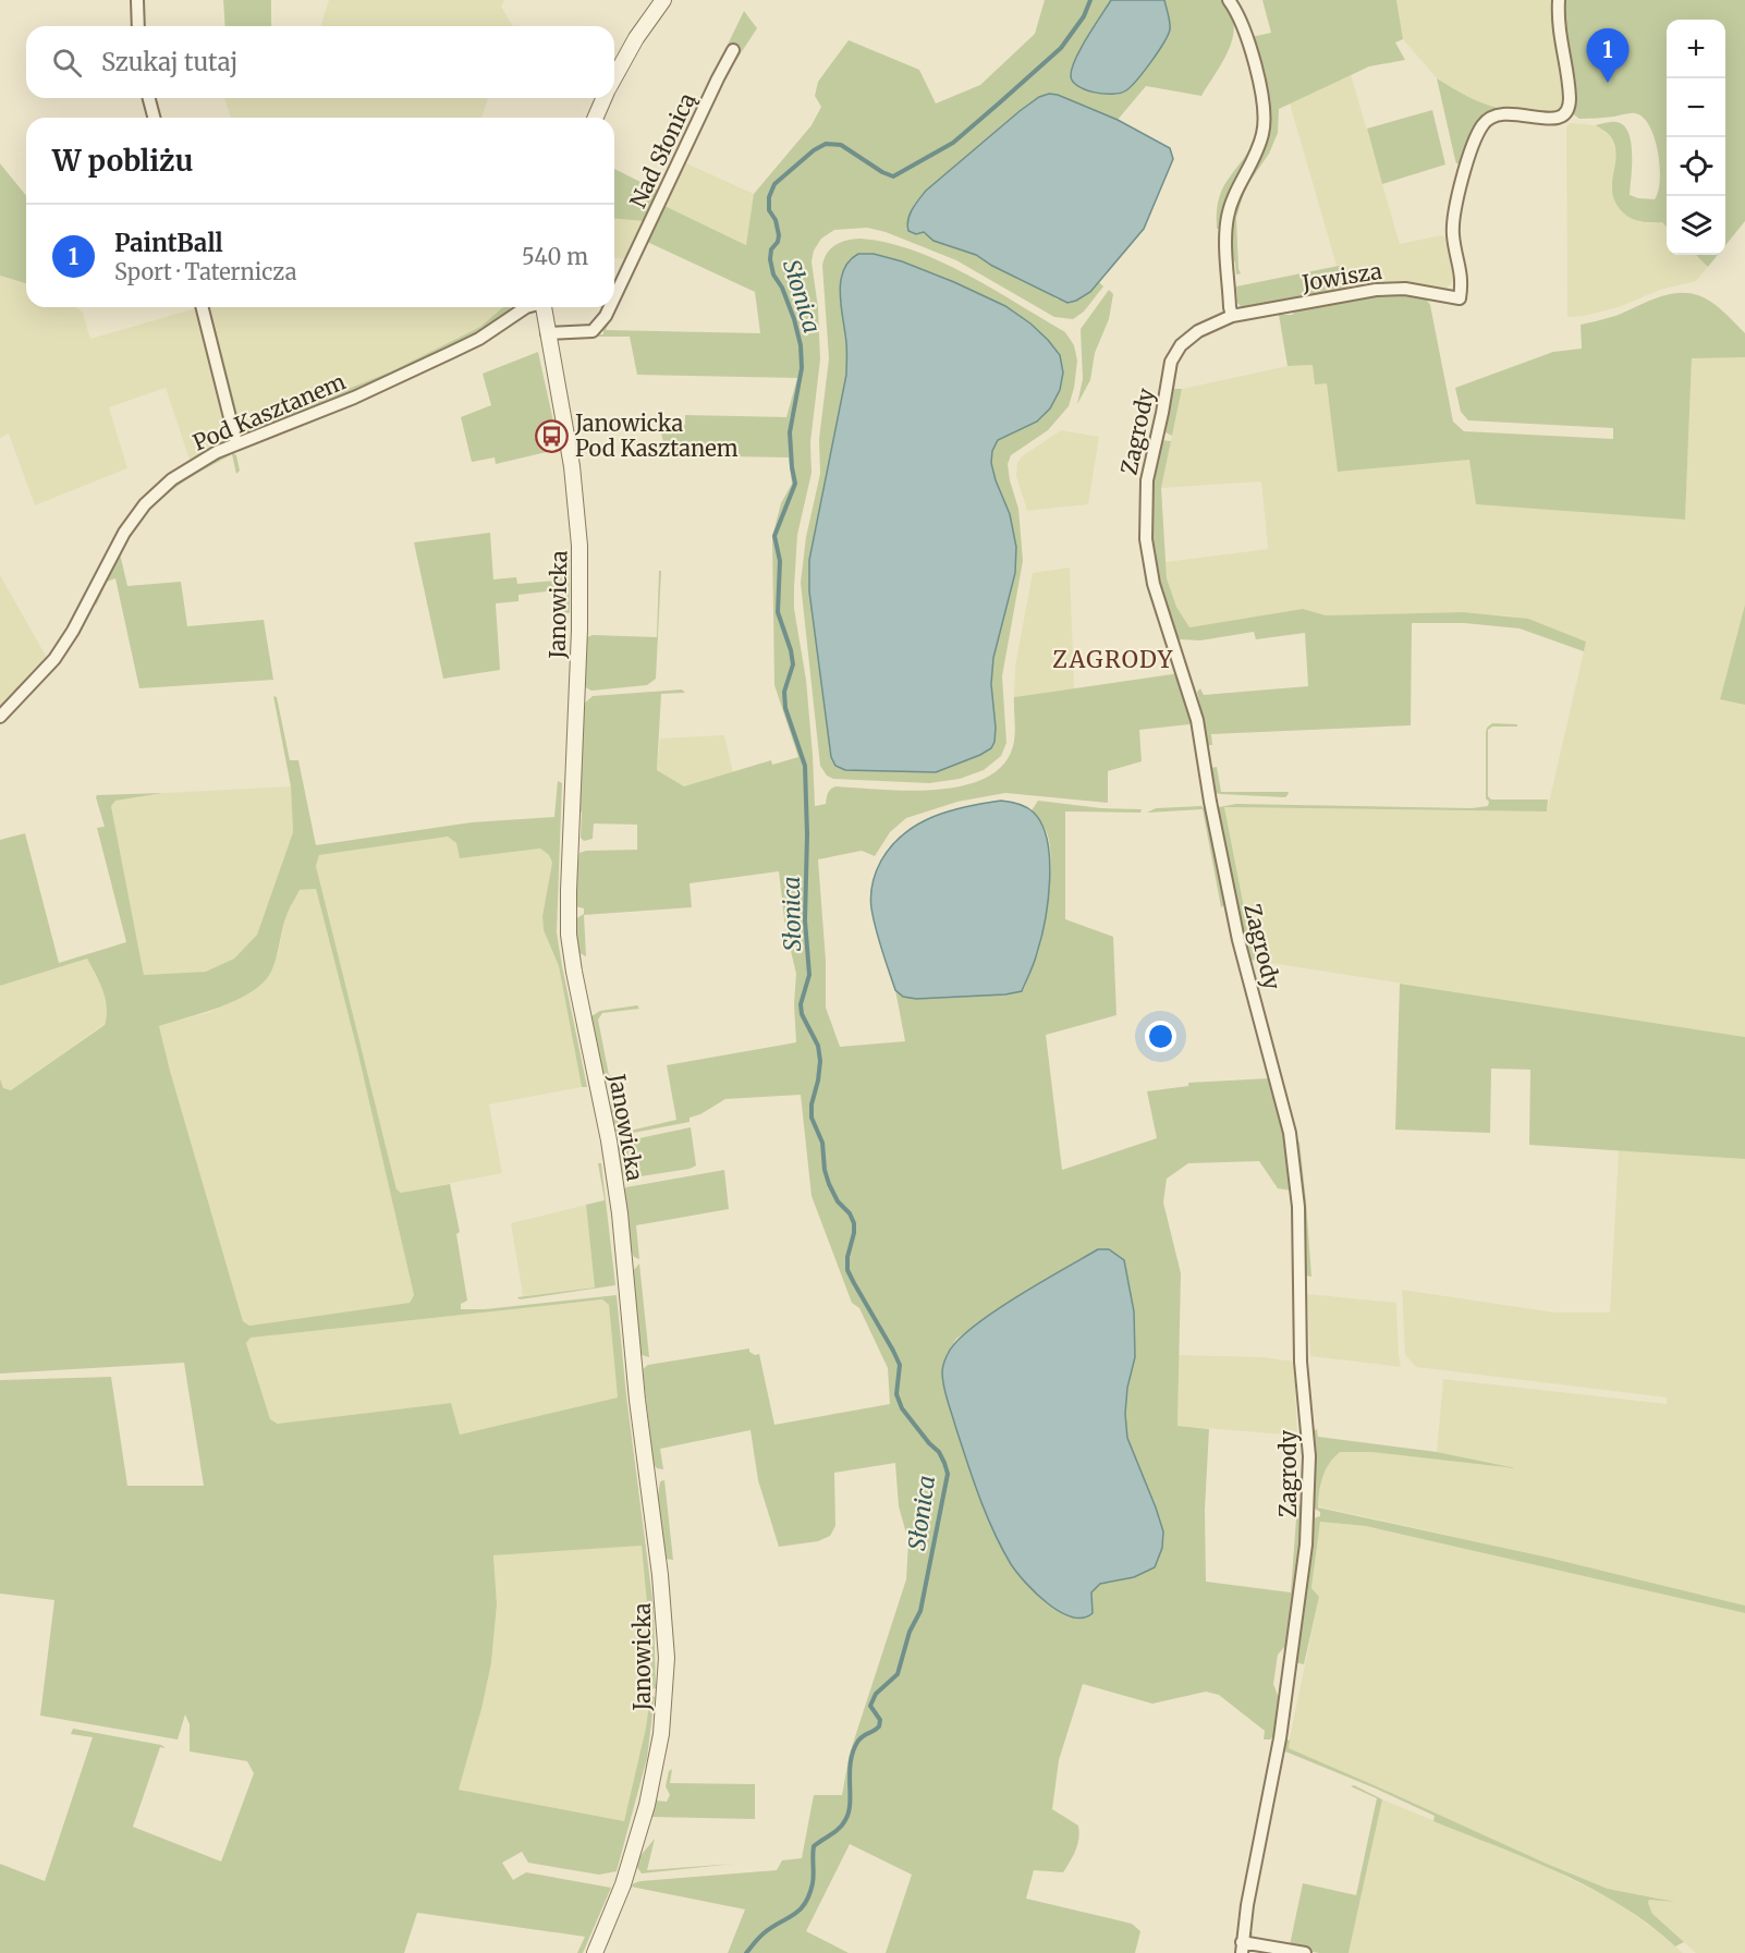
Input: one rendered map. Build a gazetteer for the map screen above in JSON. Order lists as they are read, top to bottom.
{
  "streets": {
    "street": [
      "Nad Słonicą",
      "Jowisza",
      "Pod Kasztanem",
      "Zagrody",
      "Janowicka"
    ]
  },
  "crossings": [
    ["Nad Słonicą", "Janowicka"],
    ["Jowisza", "Zagrody"]
  ],
  "districts": ["ZAGRODY"],
  "water": ["Słonica"],
  "places": {
    "bus stop": ["Janowicka Pod Kasztanem"]
  },
  "page": {
    "map_buttons": ["+", "−"],
    "search": "Szukaj tutaj",
    "pins": "1",
    "heading": "W pobliżu",
    "list": [
      {
        "mark": "1",
        "name": "PaintBall",
        "note": "Sport · Taternicza",
        "value": "540 m"
      }
    ]
  }
}
